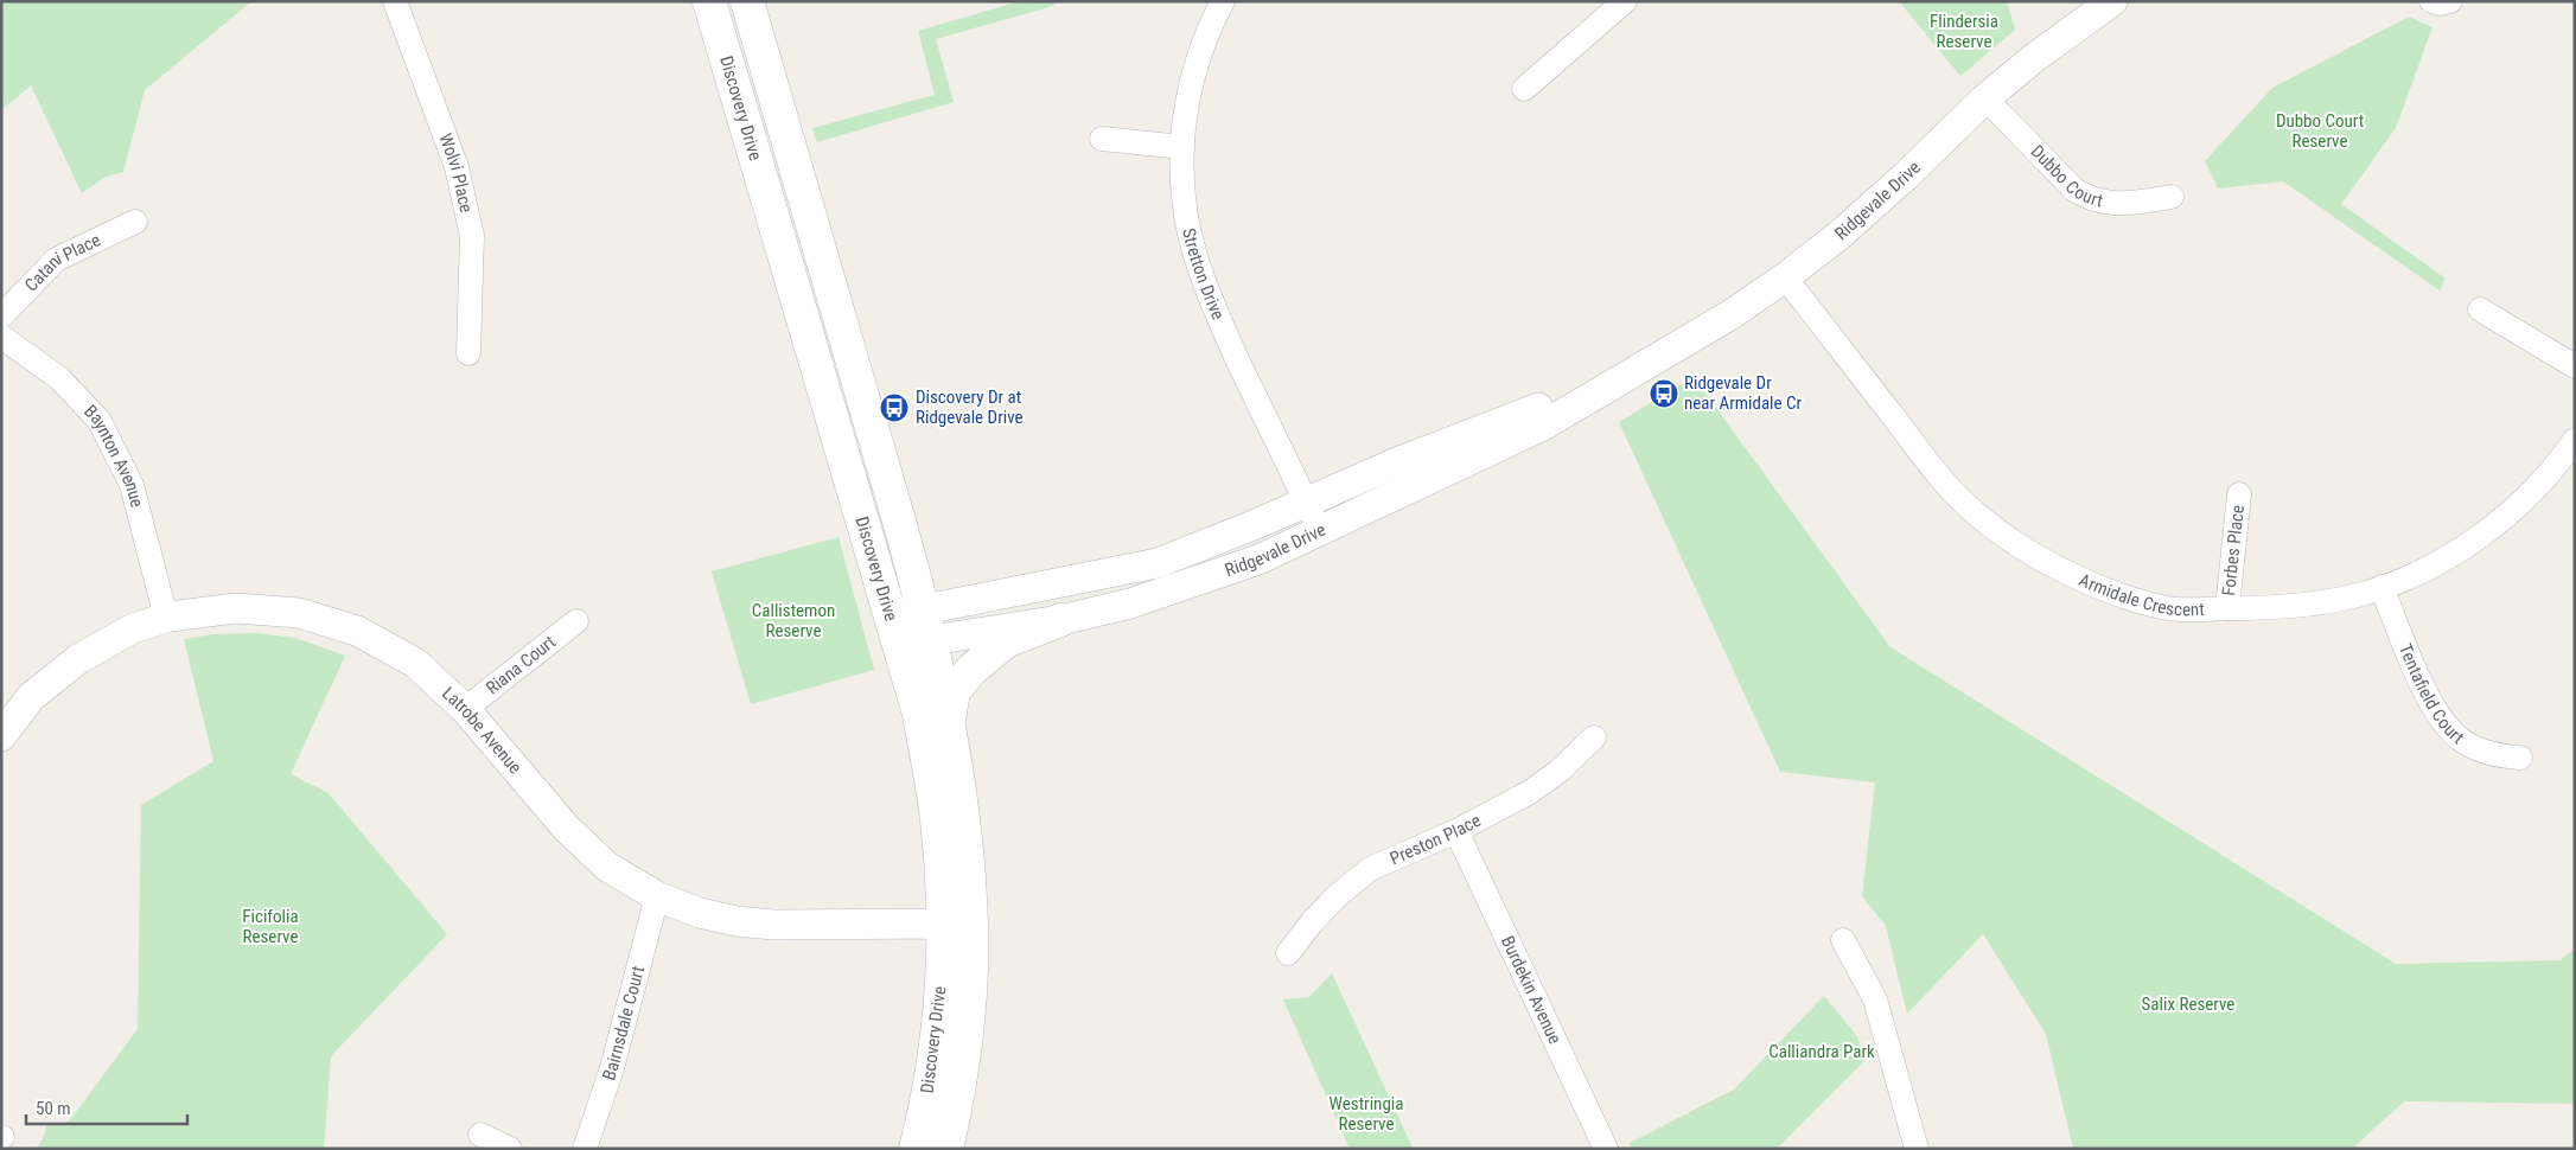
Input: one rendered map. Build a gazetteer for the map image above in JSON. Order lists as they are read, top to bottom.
{
  "streets": {
    "main road": ["Discovery Drive"],
    "street": [
      "Wolvi Place",
      "Dubbo Court",
      "Ridgevale Drive",
      "Catani Place",
      "Stretton Drive",
      "Baynton Avenue",
      "Forbes Place",
      "Armidale Crescent",
      "Riana Court",
      "Tentafield Court",
      "Latrobe Avenue",
      "Preston Place",
      "Burdekin Avenue",
      "Bairnsdale Court"
    ]
  },
  "crossings": [
    ["Discovery Drive", "Ridgevale Drive"],
    ["Discovery Drive", "Latrobe Avenue"],
    ["Dubbo Court", "Ridgevale Drive"],
    ["Ridgevale Drive", "Stretton Drive"],
    ["Ridgevale Drive", "Armidale Crescent"],
    ["Baynton Avenue", "Latrobe Avenue"],
    ["Forbes Place", "Armidale Crescent"],
    ["Armidale Crescent", "Tentafield Court"],
    ["Riana Court", "Latrobe Avenue"],
    ["Latrobe Avenue", "Bairnsdale Court"],
    ["Preston Place", "Burdekin Avenue"]
  ],
  "parks": [
    "Flindersia Reserve",
    "Dubbo Court Reserve",
    "Callistemon Reserve",
    "Ficifolia Reserve",
    "Salix Reserve",
    "Calliandra Park",
    "Westringia Reserve"
  ],
  "places": {
    "bus stop": ["Ridgevale Dr near Armidale Cr", "Discovery Dr at Ridgevale Drive"]
  },
  "scale_bar": "50 m"
}
